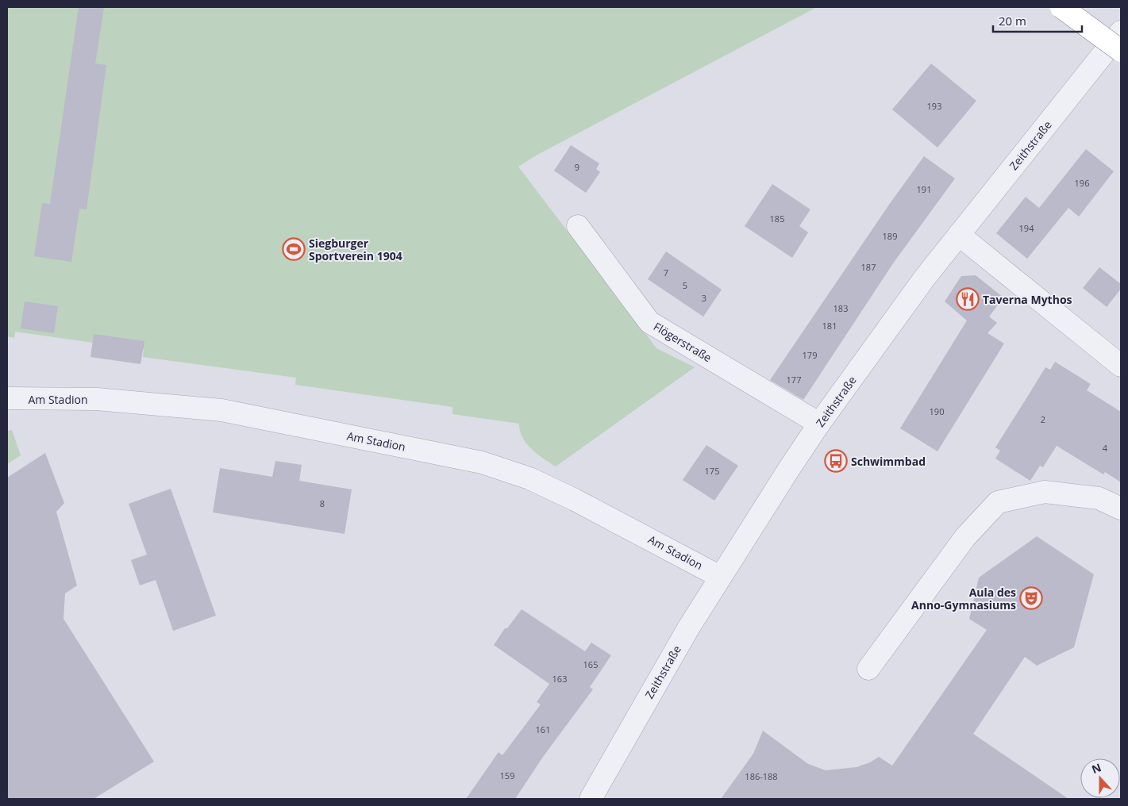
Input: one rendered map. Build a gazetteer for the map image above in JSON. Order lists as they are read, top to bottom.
{
  "streets": {
    "street": ["Zeithstraße", "Flögerstraße", "Am Stadion"]
  },
  "crossings": [
    ["Zeithstraße", "Flögerstraße"],
    ["Zeithstraße", "Am Stadion"]
  ],
  "places": {
    "sports": ["Siegburger Sportverein 1904"],
    "restaurant": ["Taverna Mythos"],
    "bus stop": ["Schwimmbad"],
    "theatre": ["Aula des Anno-Gymnasiums"]
  },
  "house_numbers": [
    "193",
    "9",
    "196",
    "191",
    "185",
    "194",
    "189",
    "187",
    "7",
    "5",
    "3",
    "183",
    "181",
    "179",
    "177",
    "190",
    "2",
    "4",
    "175",
    "8",
    "165",
    "163",
    "161",
    "159",
    "186-188"
  ],
  "scale_bar": "20 m",
  "north": "top"
}
